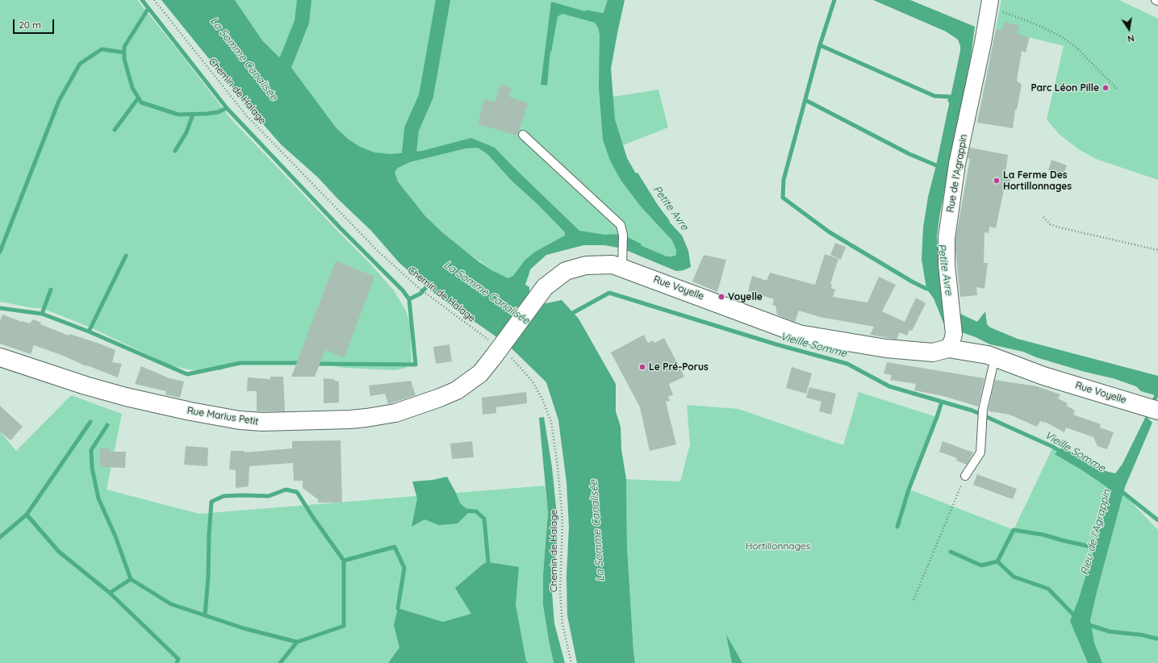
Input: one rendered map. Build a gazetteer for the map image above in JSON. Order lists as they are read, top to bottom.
{
  "streets": {
    "street": ["Rue de l'Agrappin", "Rue Voyelle", "Rue Marius Petit"],
    "path": ["Chemin de Halage"]
  },
  "crossings": [
    ["Chemin de Halage", "Rue Marius Petit"],
    ["Rue de l'Agrappin", "Rue Voyelle"],
    ["Rue Voyelle", "Rue Marius Petit"]
  ],
  "water": [
    "La Somme Canalisée",
    "Petite Avre",
    "Vieille Somme",
    "Rieu de l'Agrappin"
  ],
  "parks": ["Hortillonnages"],
  "places": [
    "Parc Léon Pille",
    "La Ferme Des Hortillonnages",
    "Voyelle",
    "Le Pré-Porus"
  ],
  "scale_bar": "20 m",
  "north": "bottom"
}
